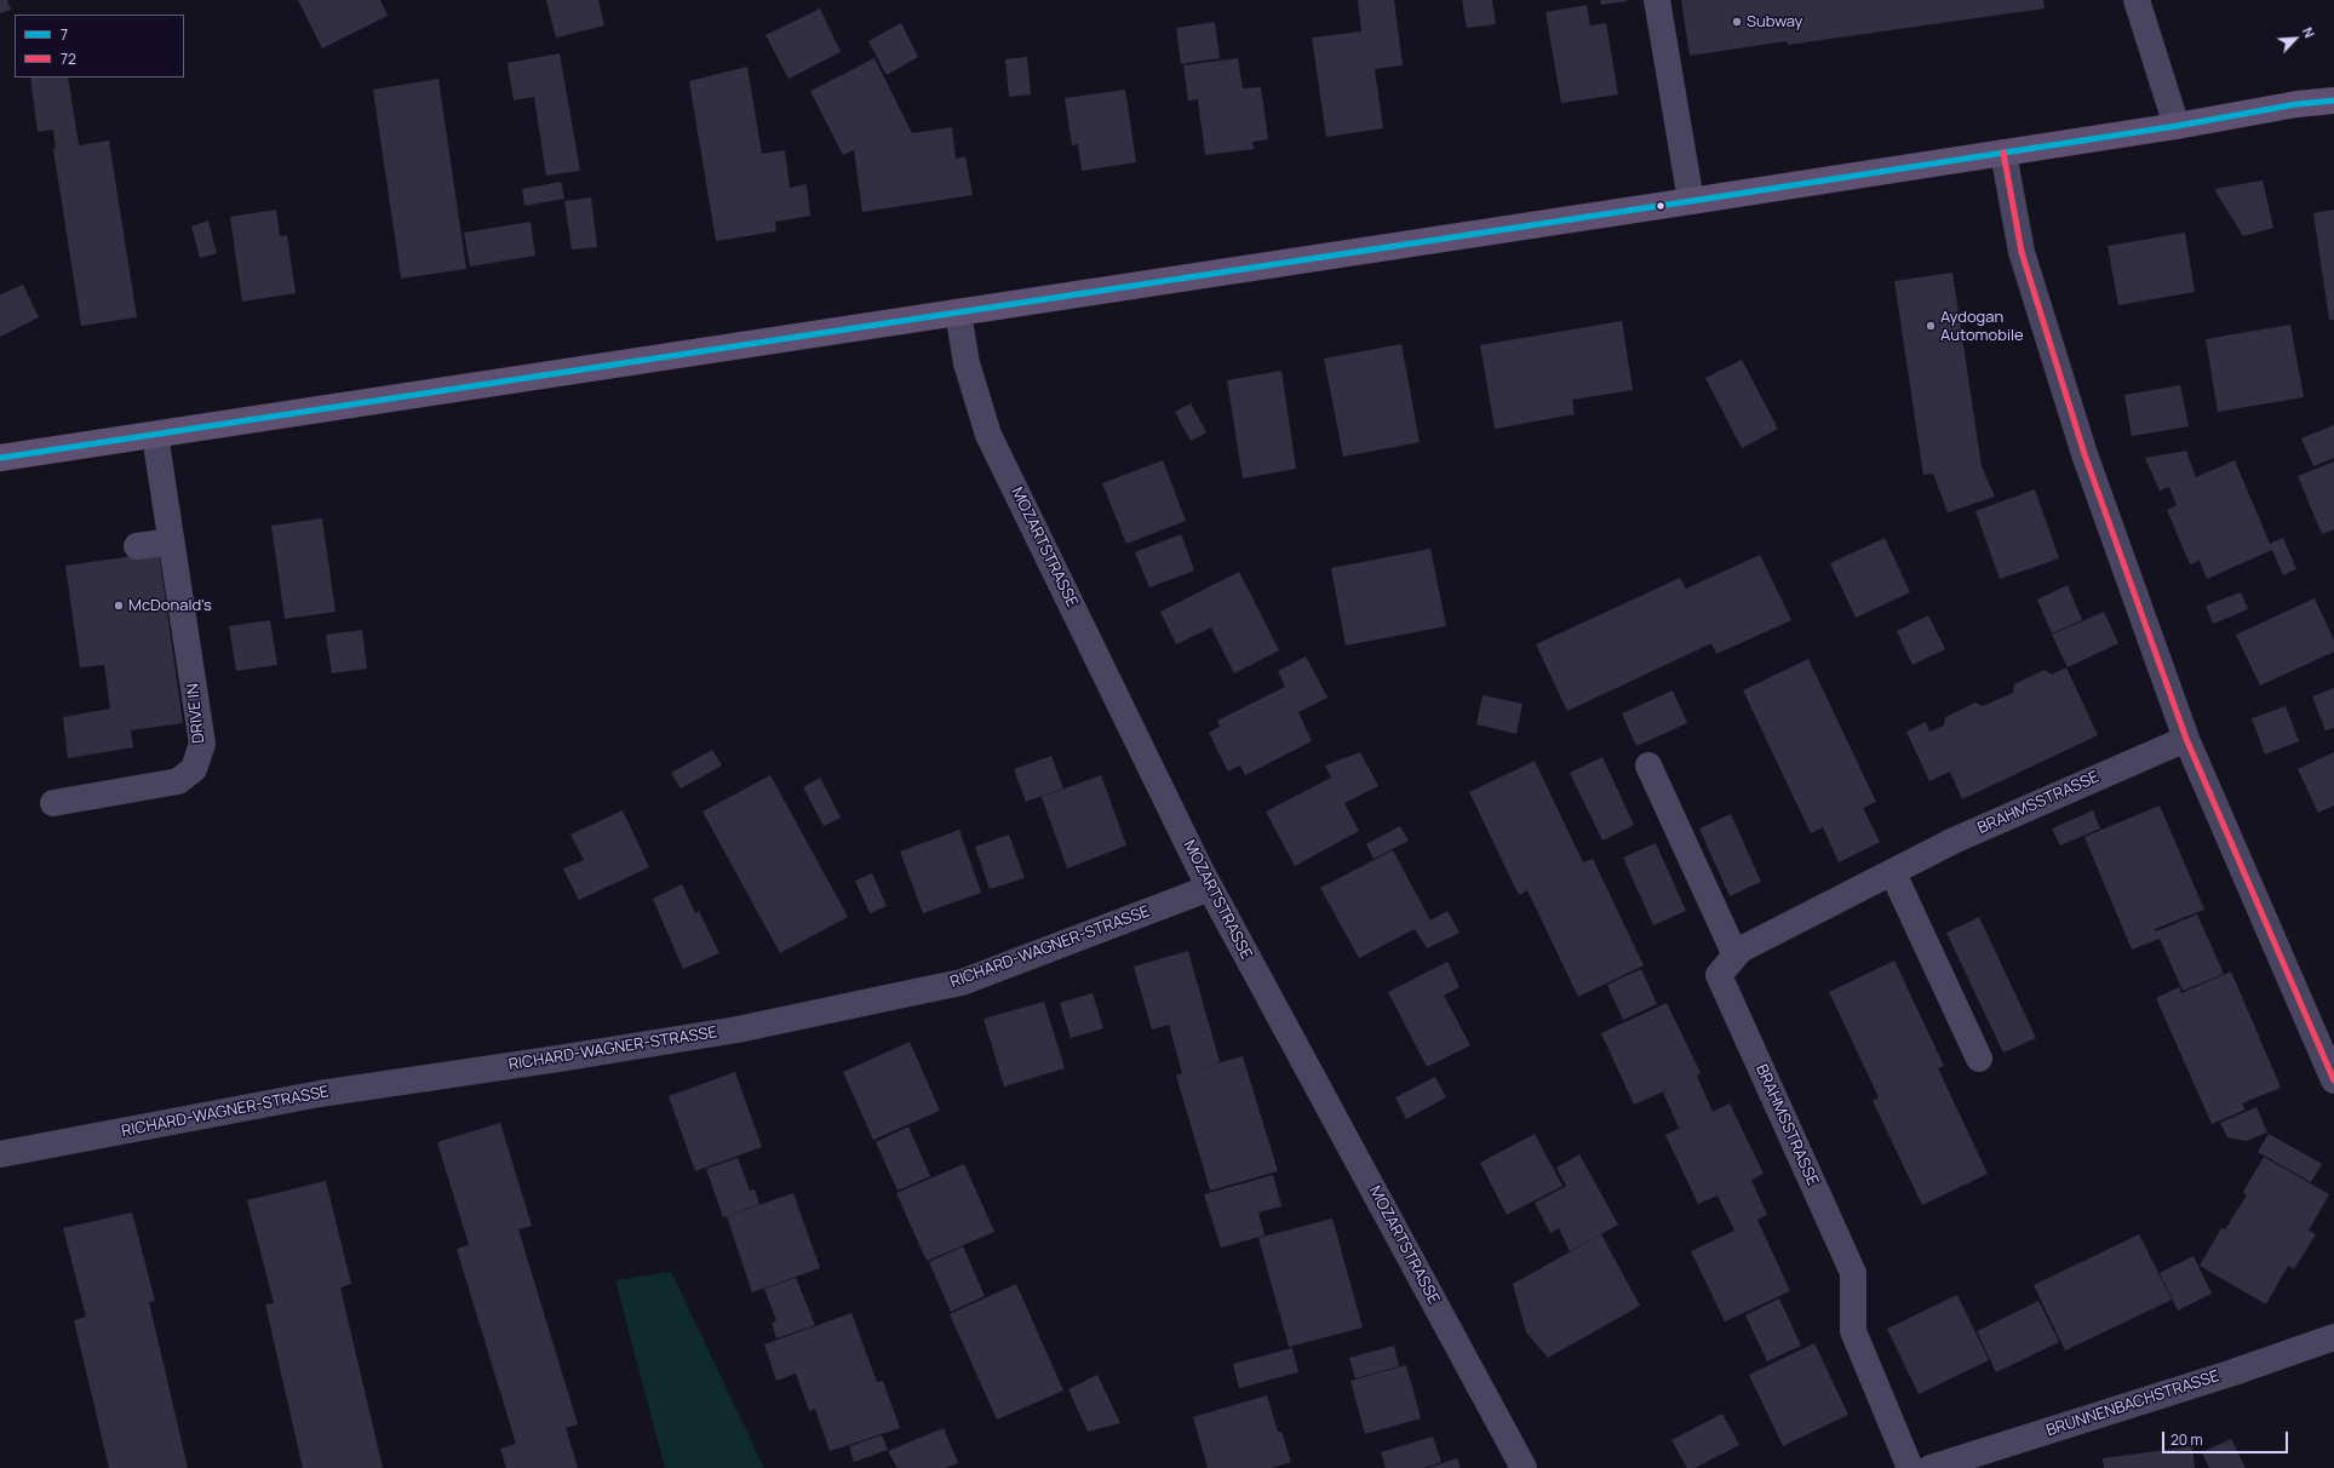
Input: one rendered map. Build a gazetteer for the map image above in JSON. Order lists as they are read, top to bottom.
{
  "streets": {
    "street": [
      "MOZARTSTRASSE",
      "DRIVE IN",
      "BRAHMSSTRASSE",
      "RICHARD-WAGNER-STRASSE",
      "BRUNNENBACHSTRASSE"
    ]
  },
  "crossings": [
    ["MOZARTSTRASSE", "RICHARD-WAGNER-STRASSE"]
  ],
  "places": ["Subway", "Aydogan Automobile", "McDonald's"],
  "lines": ["transit line 7", "transit line 72"],
  "legend": ["7", "72"],
  "scale_bar": "20 m",
  "north": "top right"
}
